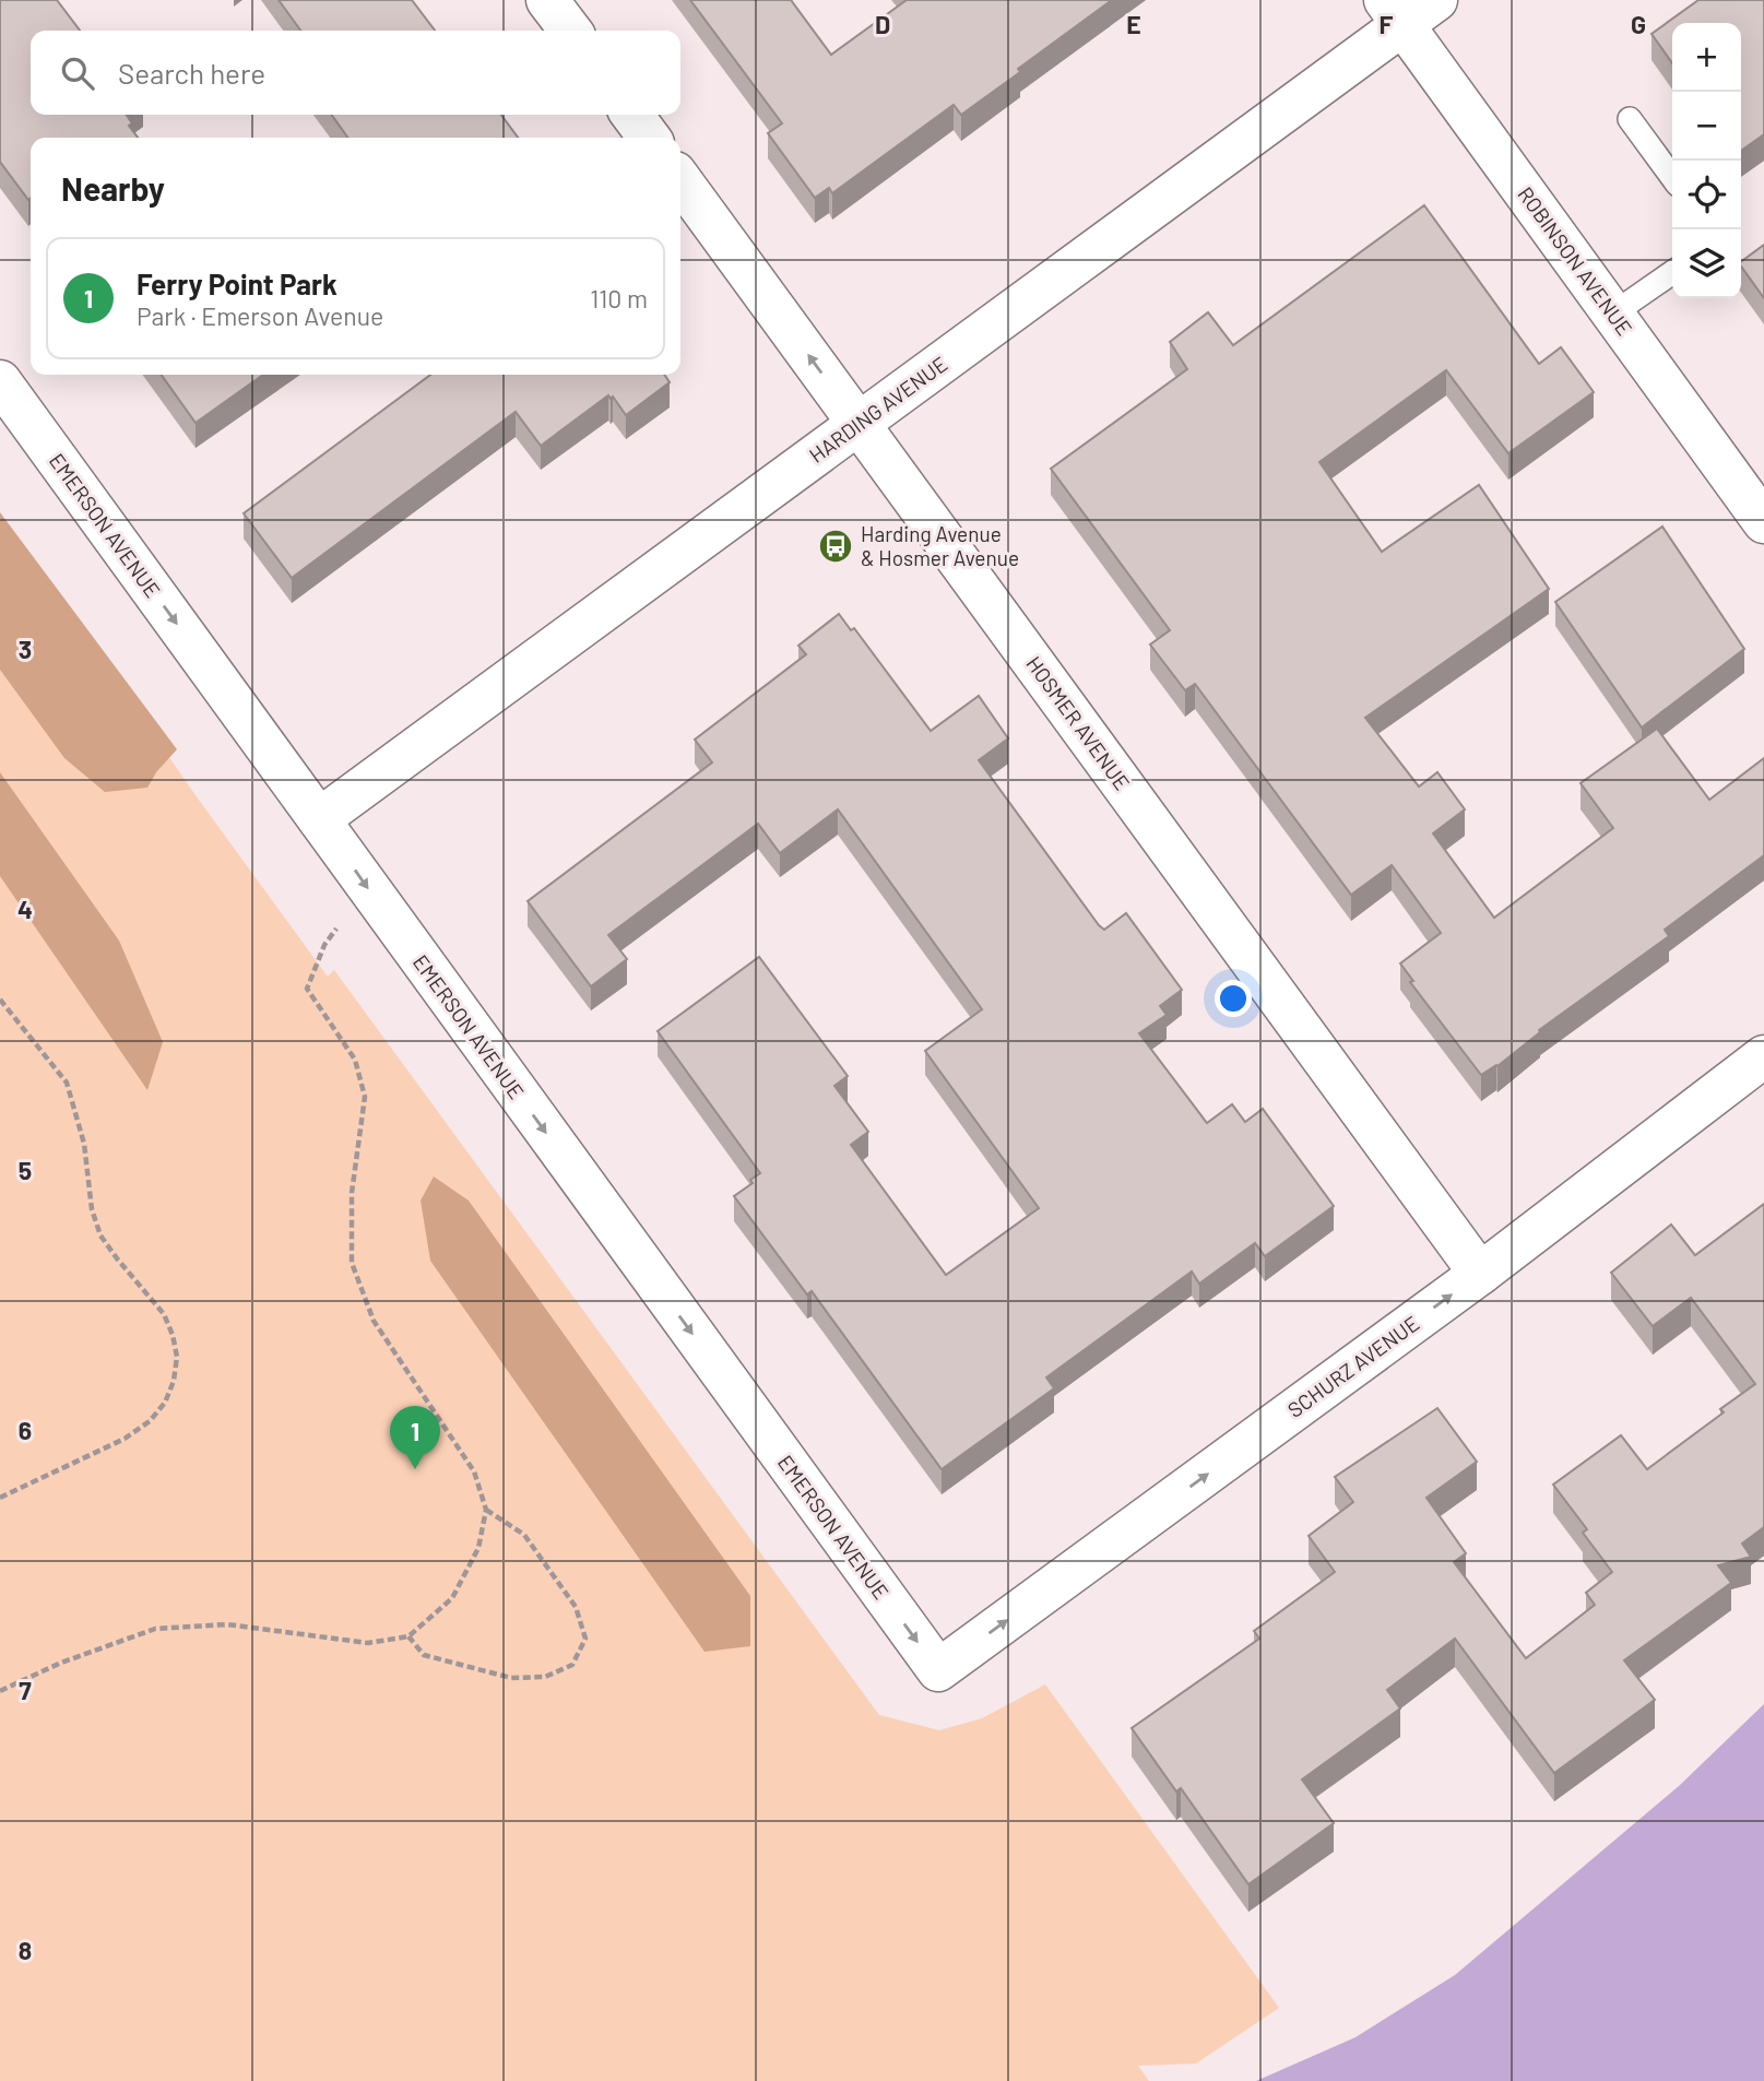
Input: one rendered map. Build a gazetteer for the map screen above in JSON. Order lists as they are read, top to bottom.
{
  "streets": {
    "street": [
      "ROBINSON AVENUE",
      "HARDING AVENUE",
      "EMERSON AVENUE",
      "HOSMER AVENUE",
      "SCHURZ AVENUE"
    ]
  },
  "crossings": [
    ["ROBINSON AVENUE", "HARDING AVENUE"],
    ["HARDING AVENUE", "EMERSON AVENUE"],
    ["HARDING AVENUE", "HOSMER AVENUE"],
    ["EMERSON AVENUE", "SCHURZ AVENUE"],
    ["HOSMER AVENUE", "SCHURZ AVENUE"]
  ],
  "one_way": ["EMERSON AVENUE", "SCHURZ AVENUE"],
  "places": {
    "bus stop": ["Harding Avenue & Hosmer Avenue"]
  },
  "page": {
    "map_buttons": ["+", "−"],
    "search": "Search here",
    "heading": "Nearby",
    "list": [
      {
        "mark": "1",
        "name": "Ferry Point Park",
        "note": "Park · Emerson Avenue",
        "value": "110 m"
      }
    ],
    "pins": "1"
  },
  "grid": {
    "columns": [
      "D",
      "E",
      "F",
      "G"
    ],
    "rows": [
      "3",
      "4",
      "5",
      "6",
      "7",
      "8"
    ]
  }
}
